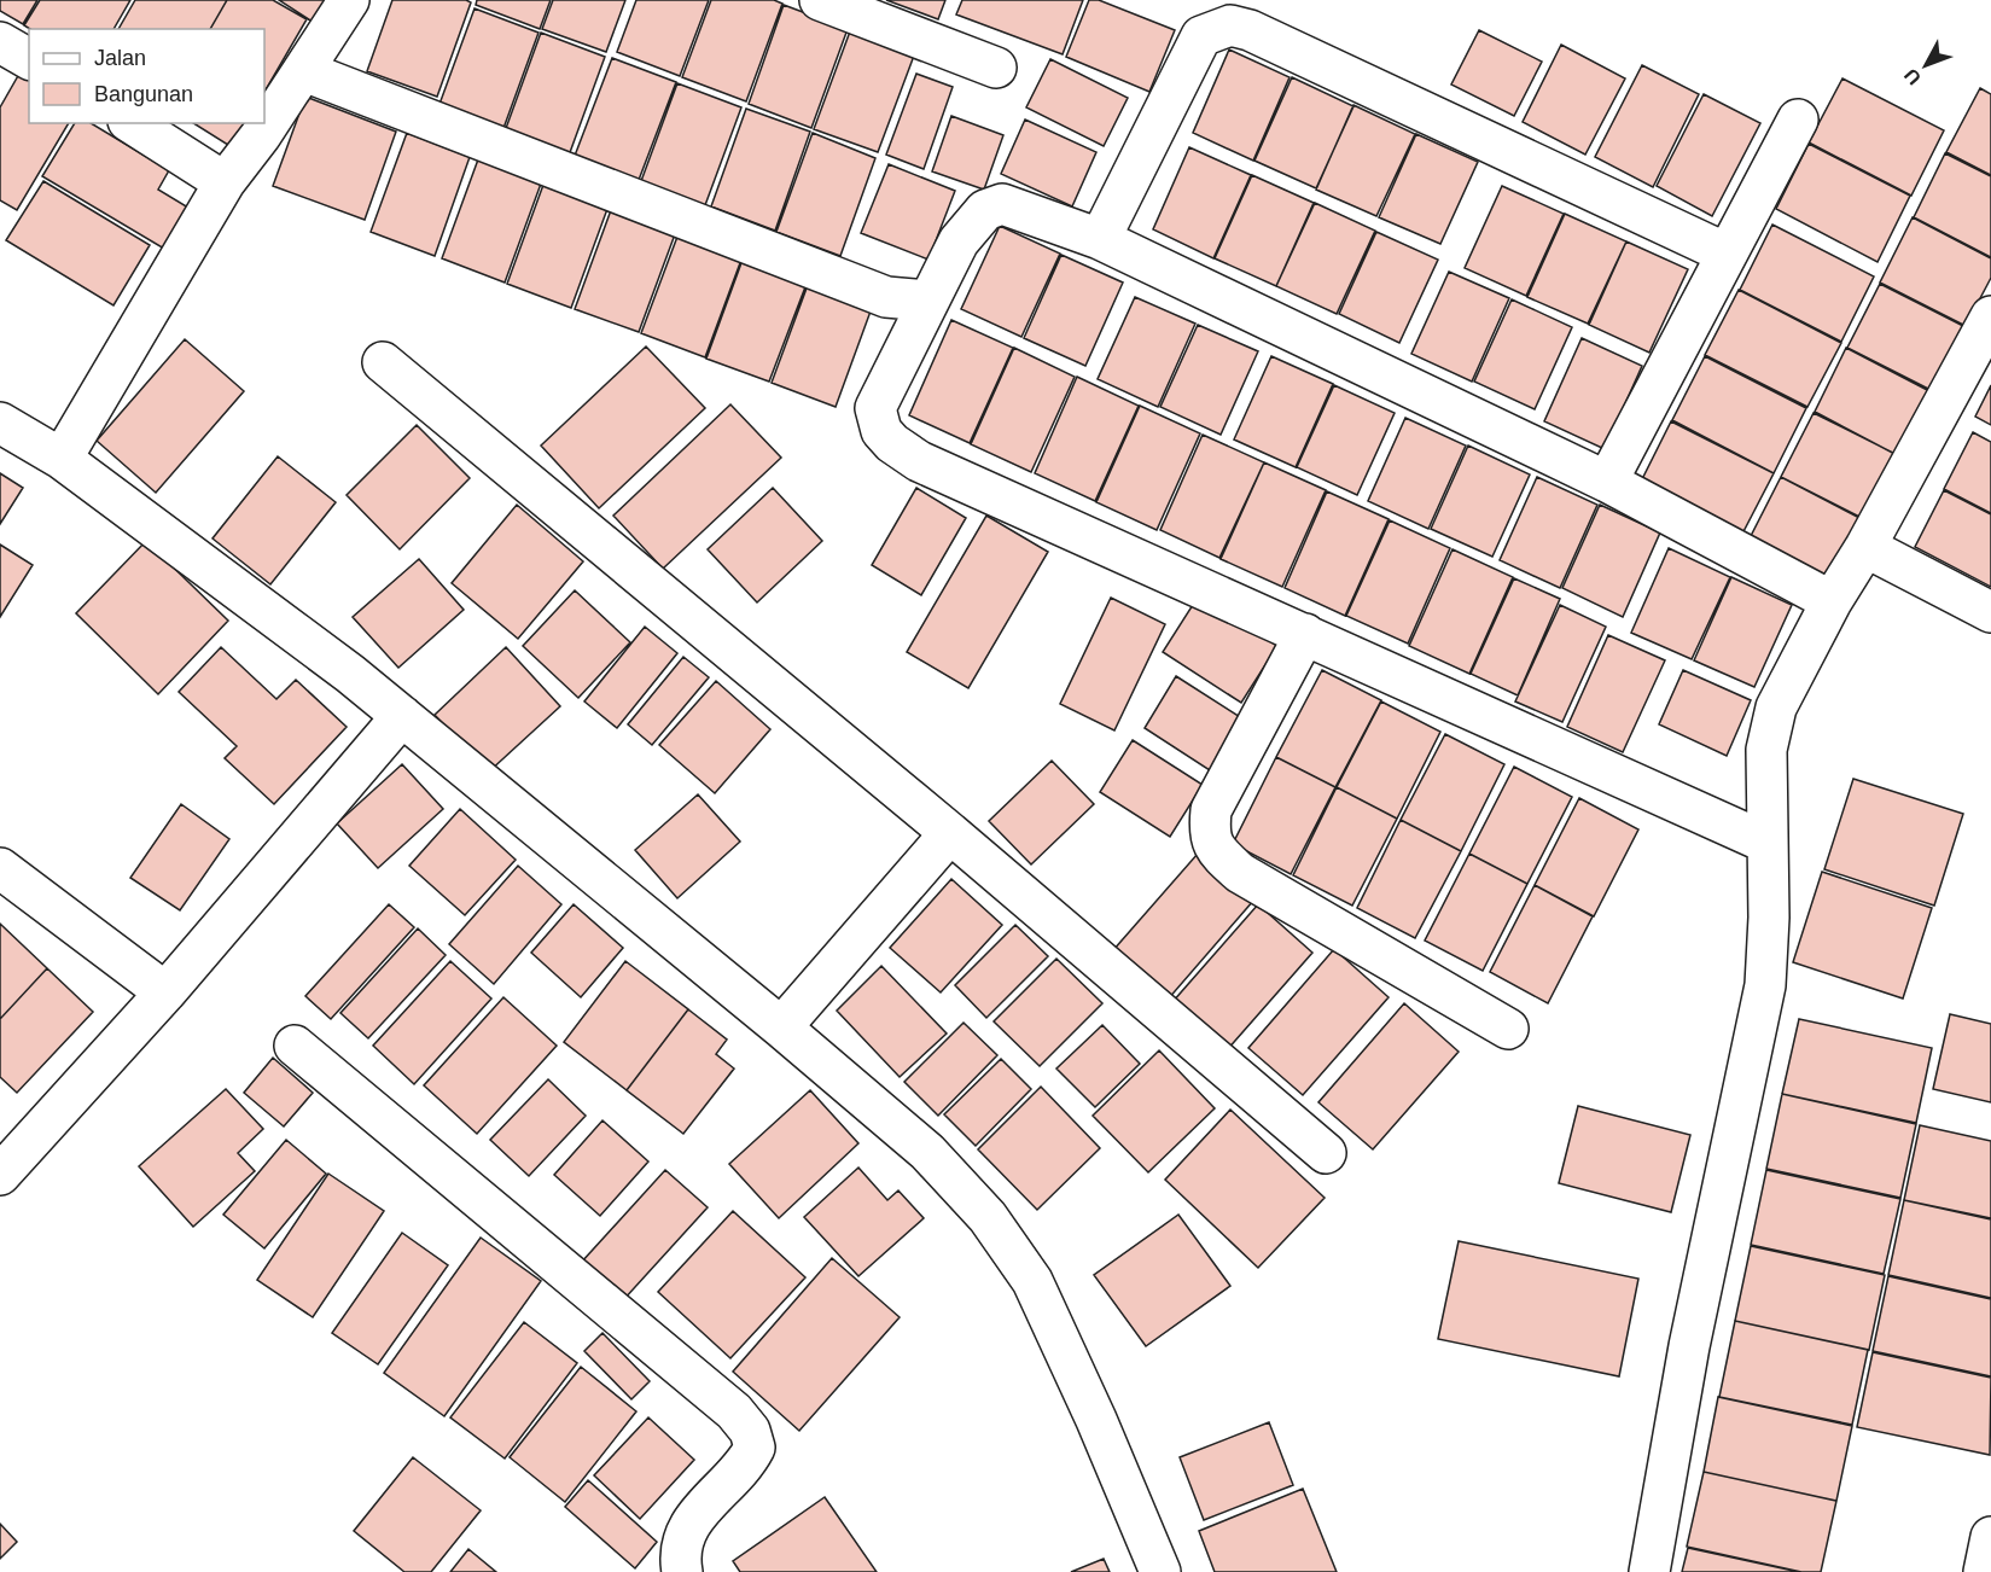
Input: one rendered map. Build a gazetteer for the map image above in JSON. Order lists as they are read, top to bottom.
{
  "legend": ["Jalan", "Bangunan"],
  "north": "bottom left"
}
